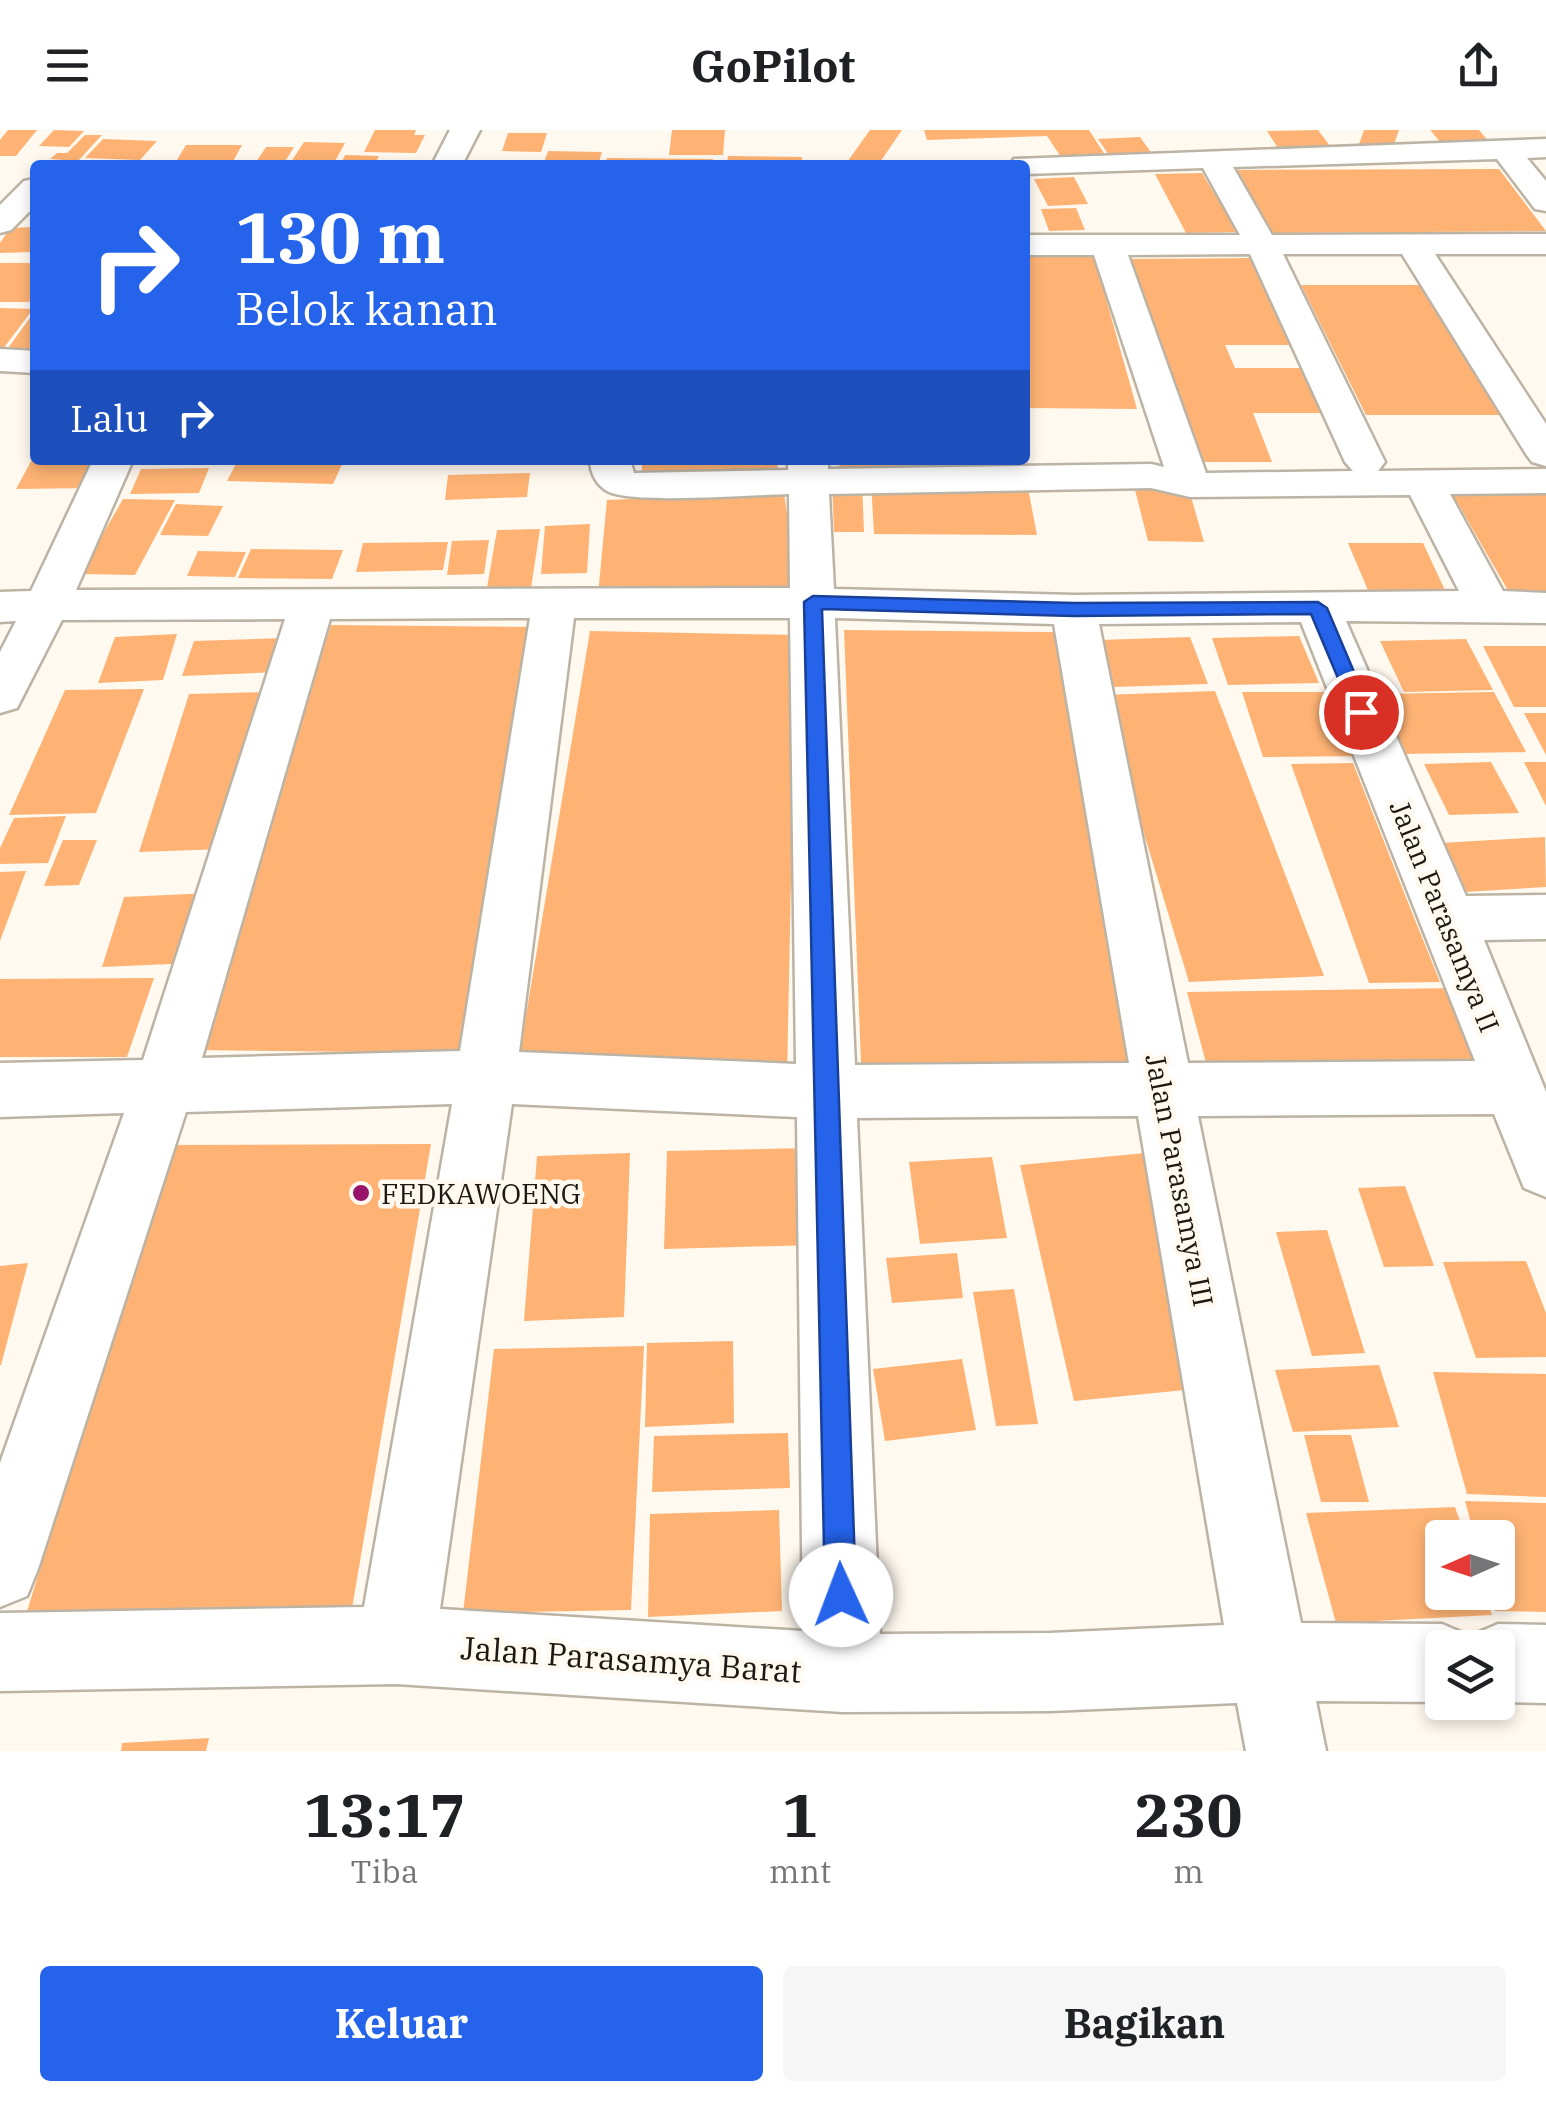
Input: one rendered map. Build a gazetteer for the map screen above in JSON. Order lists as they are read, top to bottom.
{
  "streets": {
    "street": ["Jalan Parasamya II", "Jalan Parasamya III", "Jalan Parasamya Barat"]
  },
  "crossings": [
    ["Jalan Parasamya III", "Jalan Parasamya Barat"]
  ],
  "places": ["FEDKAWOENG"],
  "north": "left",
  "page": {
    "header": "GoPilot",
    "turn": ["130 m", "Belok kanan"],
    "then": "Lalu",
    "eta": [
      "13:17",
      "Tiba",
      "1",
      "mnt",
      "230",
      "m"
    ],
    "buttons": ["Keluar", "Bagikan"]
  }
}
